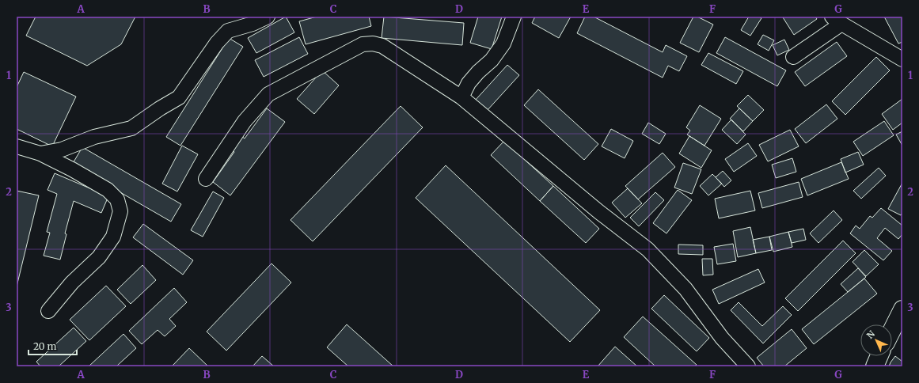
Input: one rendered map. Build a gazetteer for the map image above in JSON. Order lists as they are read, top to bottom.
{
  "scale_bar": "20 m",
  "north": "top left",
  "grid": {
    "columns": [
      "A",
      "B",
      "C",
      "D",
      "E",
      "F",
      "G"
    ],
    "rows": ["1", "2", "3"]
  }
}
